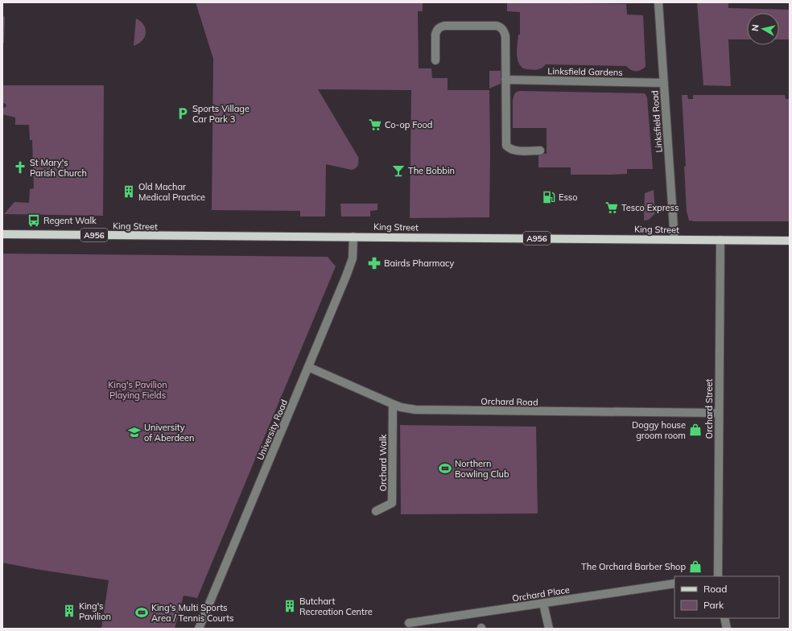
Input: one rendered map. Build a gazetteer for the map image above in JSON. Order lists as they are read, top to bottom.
{
  "streets": {
    "main road": ["King Street", "A956"],
    "street": [
      "Linksfield Gardens",
      "Linksfield Road",
      "Orchard Road",
      "Orchard Street",
      "University Road",
      "Orchard Walk",
      "Orchard Place"
    ]
  },
  "crossings": [
    ["Linksfield Gardens", "Linksfield Road"],
    ["Linksfield Road", "King Street"],
    ["King Street", "Orchard Street"],
    ["King Street", "University Road"],
    ["Orchard Road", "Orchard Street"],
    ["Orchard Road", "University Road"],
    ["Orchard Road", "Orchard Walk"]
  ],
  "parks": ["King's Pavilion Playing Fields"],
  "places": {
    "parking": ["Sports Village Car Park 3"],
    "supermarket": ["Co-op Food", "Tesco Express"],
    "church": ["St Mary's Parish Church"],
    "bar": ["The Bobbin"],
    "building": ["Old Machar Medical Practice", "Butchart Recreation Centre", "King's Pavilion"],
    "fuel station": ["Esso"],
    "bus stop": ["Regent Walk"],
    "pharmacy": ["Bairds Pharmacy"],
    "shop": ["Doggy house groom room", "The Orchard Barber Shop"],
    "school or university": ["University of Aberdeen"],
    "sports": ["Northern Bowling Club", "King's Multi Sports Area / Tennis Courts"]
  },
  "legend": ["Road", "Park"],
  "north": "left"
}
